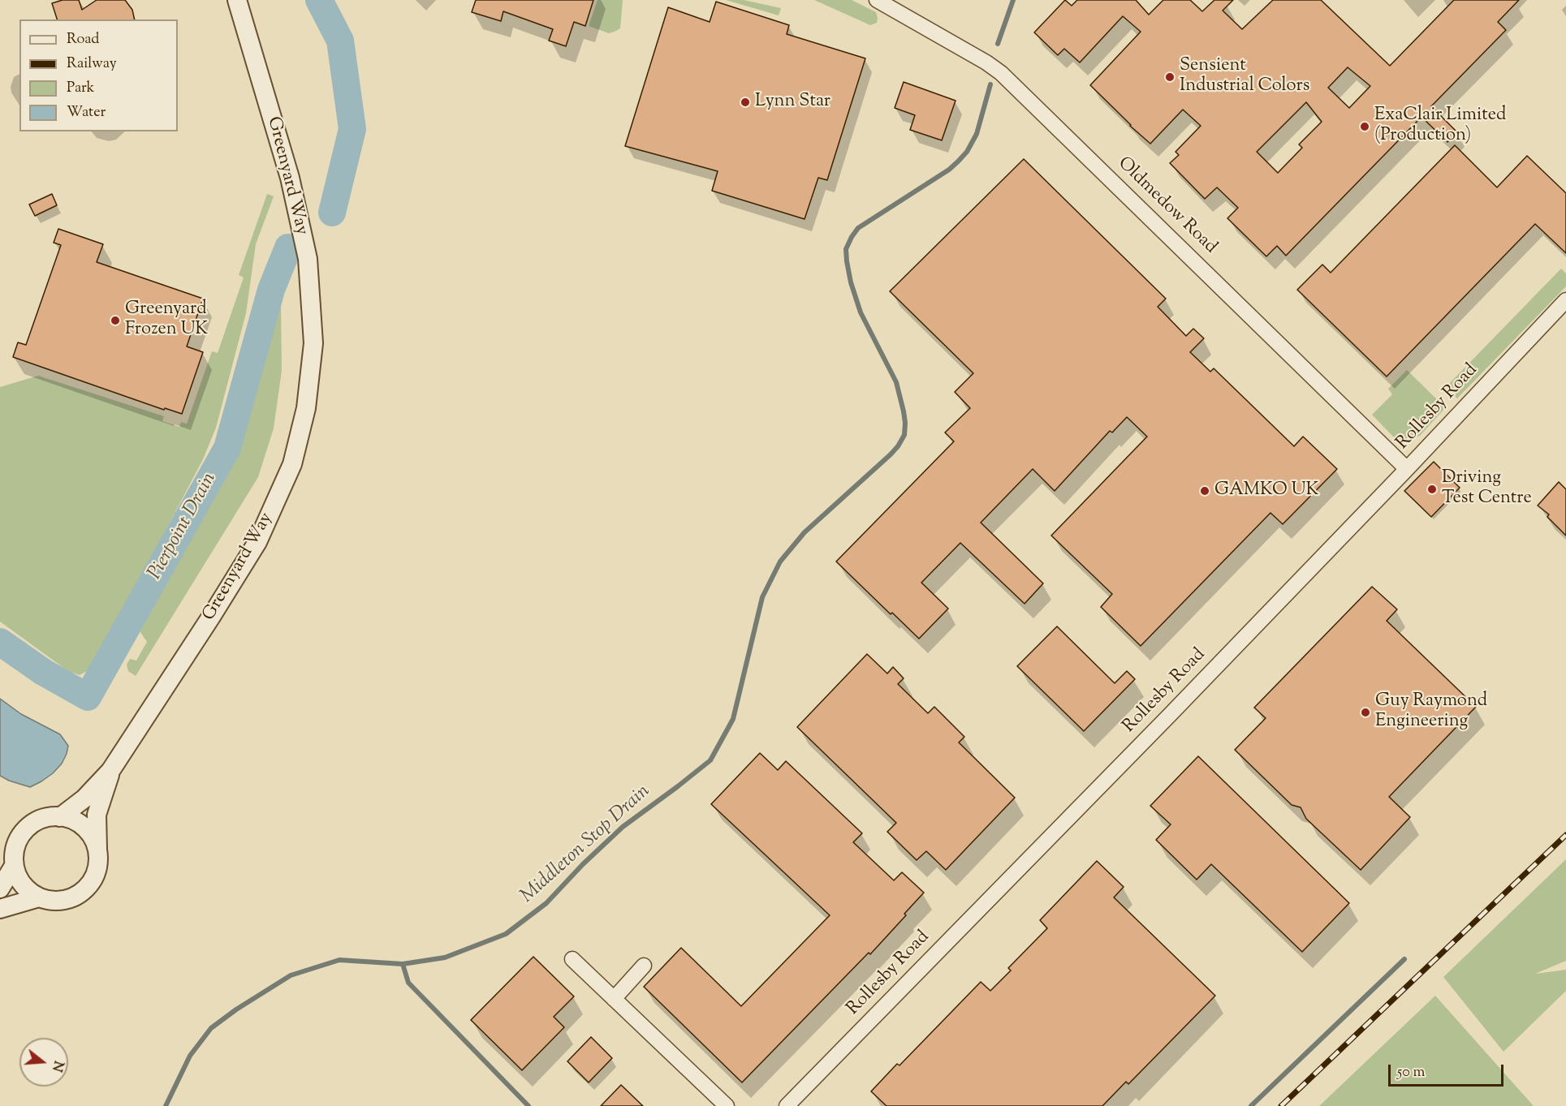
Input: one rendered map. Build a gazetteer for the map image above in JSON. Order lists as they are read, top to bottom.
{
  "streets": {
    "street": ["Greenyard Way", "Oldmedow Road", "Rollesby Road"]
  },
  "crossings": [
    ["Oldmedow Road", "Rollesby Road"]
  ],
  "water": ["Pierpoint Drain", "Middleton Stop Drain"],
  "places": [
    "Sensient Industrial Colors",
    "Lynn Star",
    "ExaClair Limited (Production)",
    "Greenyard Frozen UK",
    "Driving Test Centre",
    "GAMKO UK",
    "Guy Raymond Engineering"
  ],
  "legend": [
    "Road",
    "Railway",
    "Park",
    "Water"
  ],
  "scale_bar": "50 m",
  "north": "right"
}
